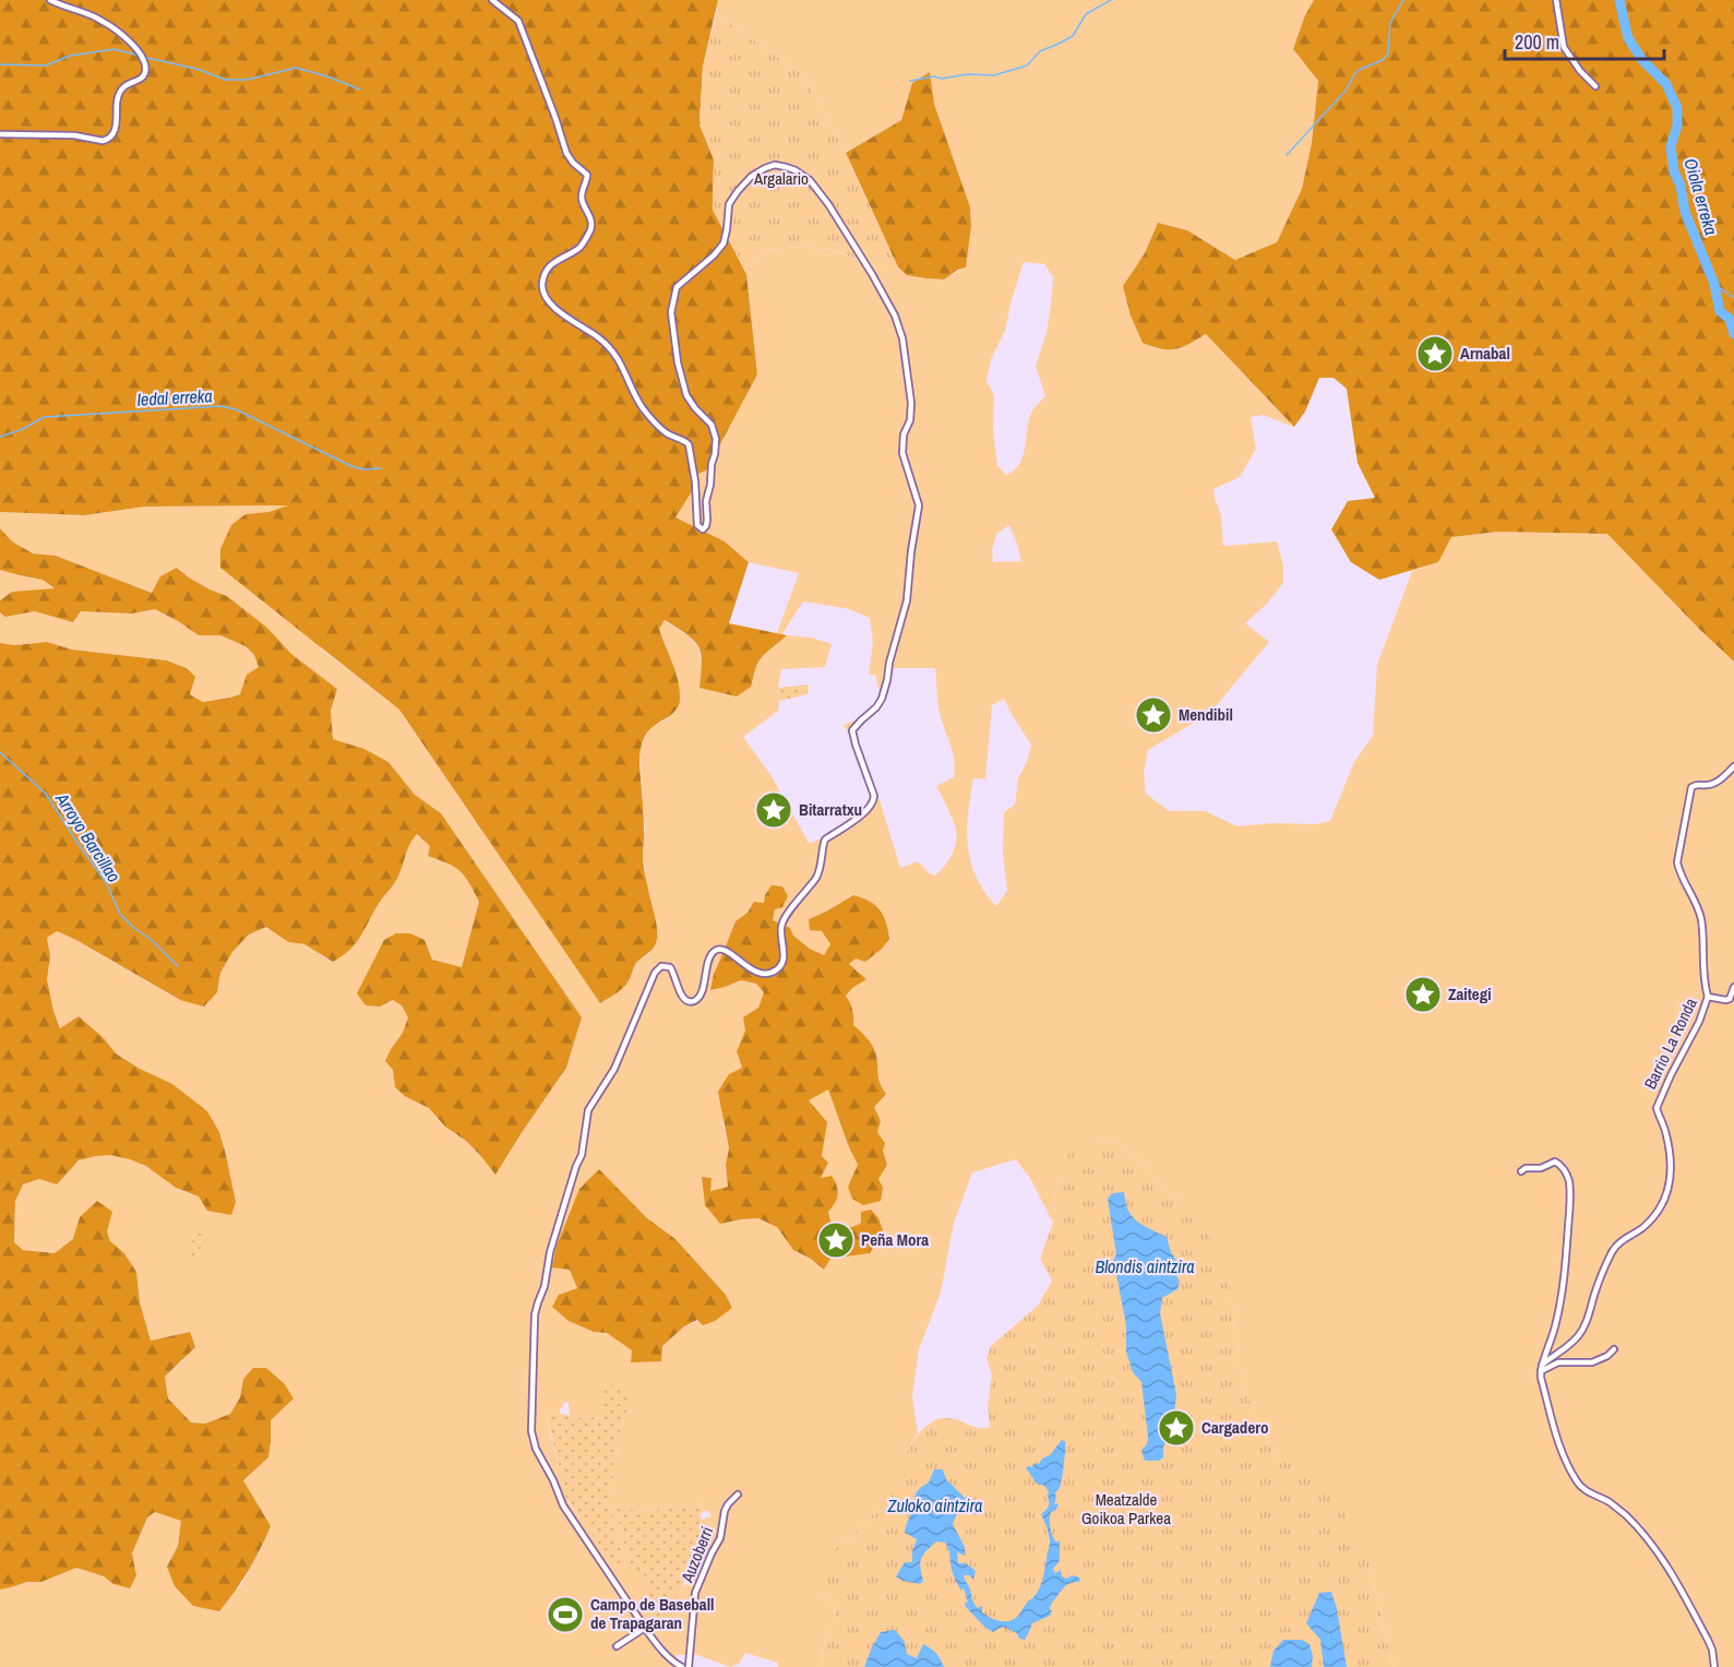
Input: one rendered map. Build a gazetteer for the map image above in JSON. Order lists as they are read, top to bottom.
{
  "streets": {
    "street": ["Barrio La Ronda", "Auzoberri"]
  },
  "water": [
    "Oiola erreka",
    "Iedal erreka",
    "Arroyo Barcillao",
    "Blondis aintzira",
    "Zuloko aintzira"
  ],
  "parks": ["Argalario", "Meatzalde Goikoa Parkea"],
  "places": {
    "place": [
      "Arnabal",
      "Mendibil",
      "Bitarratxu",
      "Zaitegi",
      "Peña Mora",
      "Cargadero"
    ],
    "sports": ["Campo de Baseball de Trapagaran"]
  },
  "scale_bar": "200 m"
}
